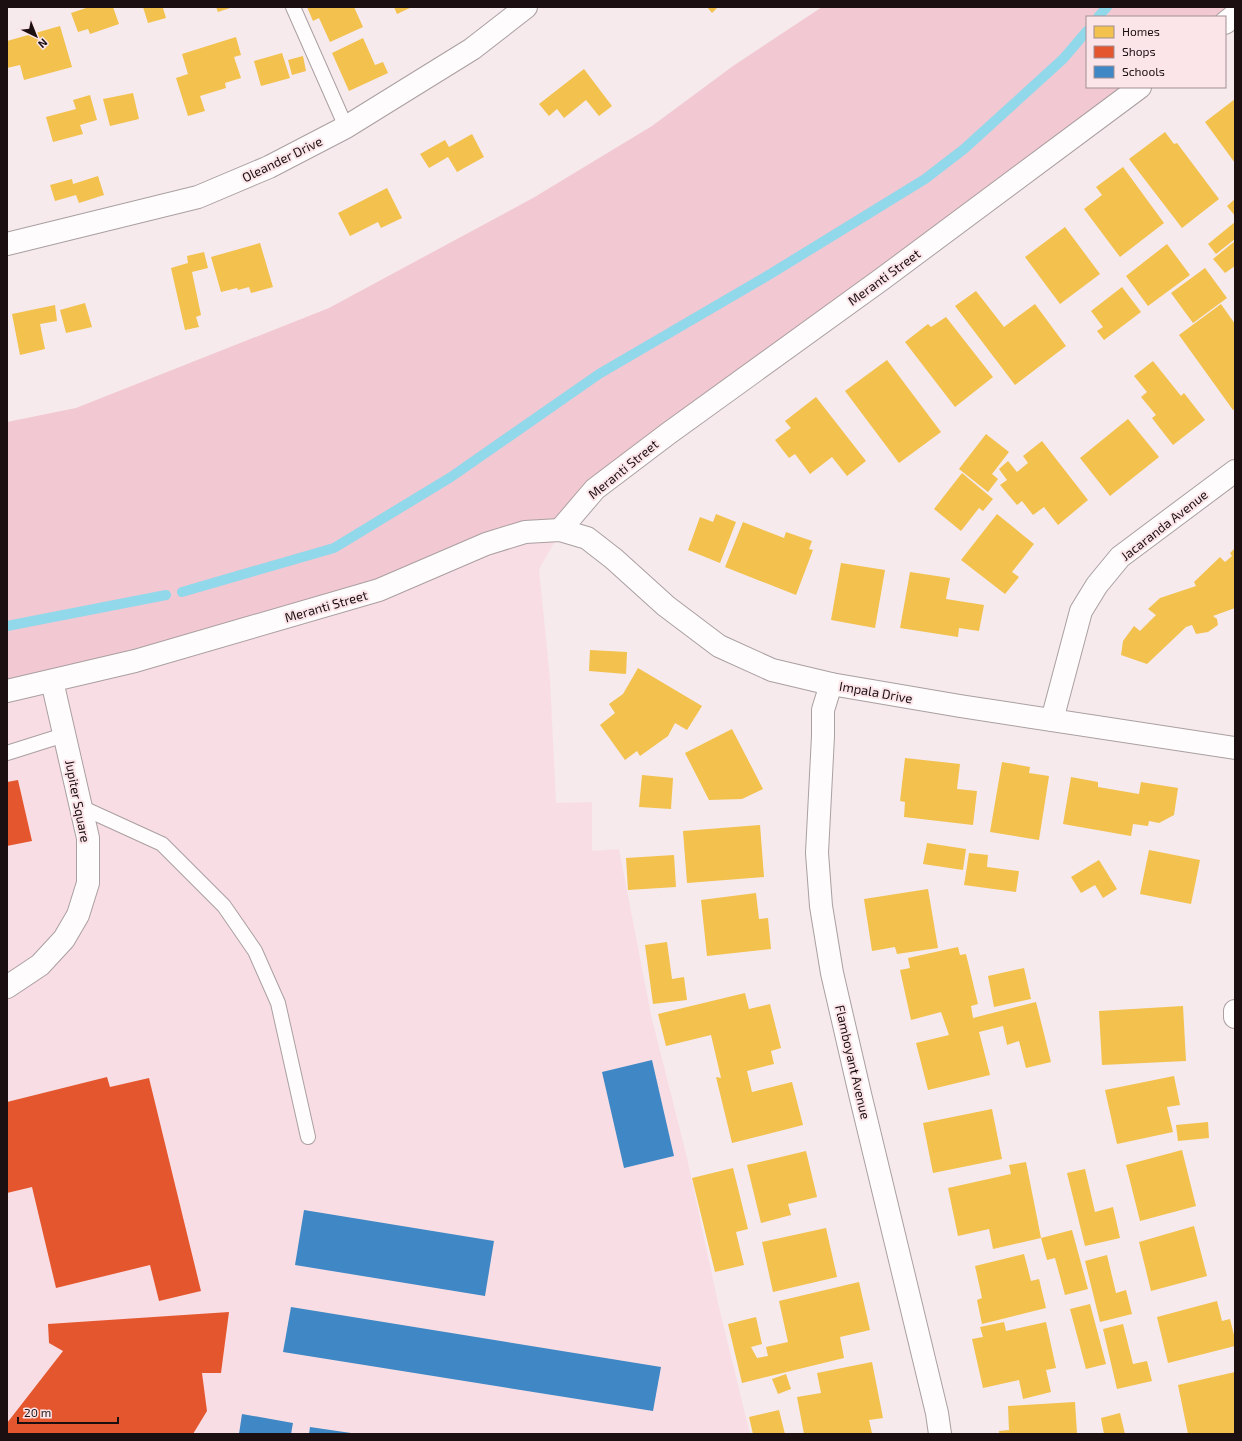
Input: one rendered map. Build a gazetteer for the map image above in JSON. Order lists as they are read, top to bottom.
{
  "streets": {
    "street": [
      "Oleander Drive",
      "Meranti Street",
      "Jacaranda Avenue",
      "Impala Drive",
      "Jupiter Square",
      "Flamboyant Avenue"
    ]
  },
  "crossings": [
    ["Meranti Street", "Impala Drive"],
    ["Meranti Street", "Jupiter Square"],
    ["Jacaranda Avenue", "Impala Drive"],
    ["Impala Drive", "Flamboyant Avenue"]
  ],
  "legend": ["Homes", "Shops", "Schools"],
  "scale_bar": "20 m",
  "north": "bottom right"
}
